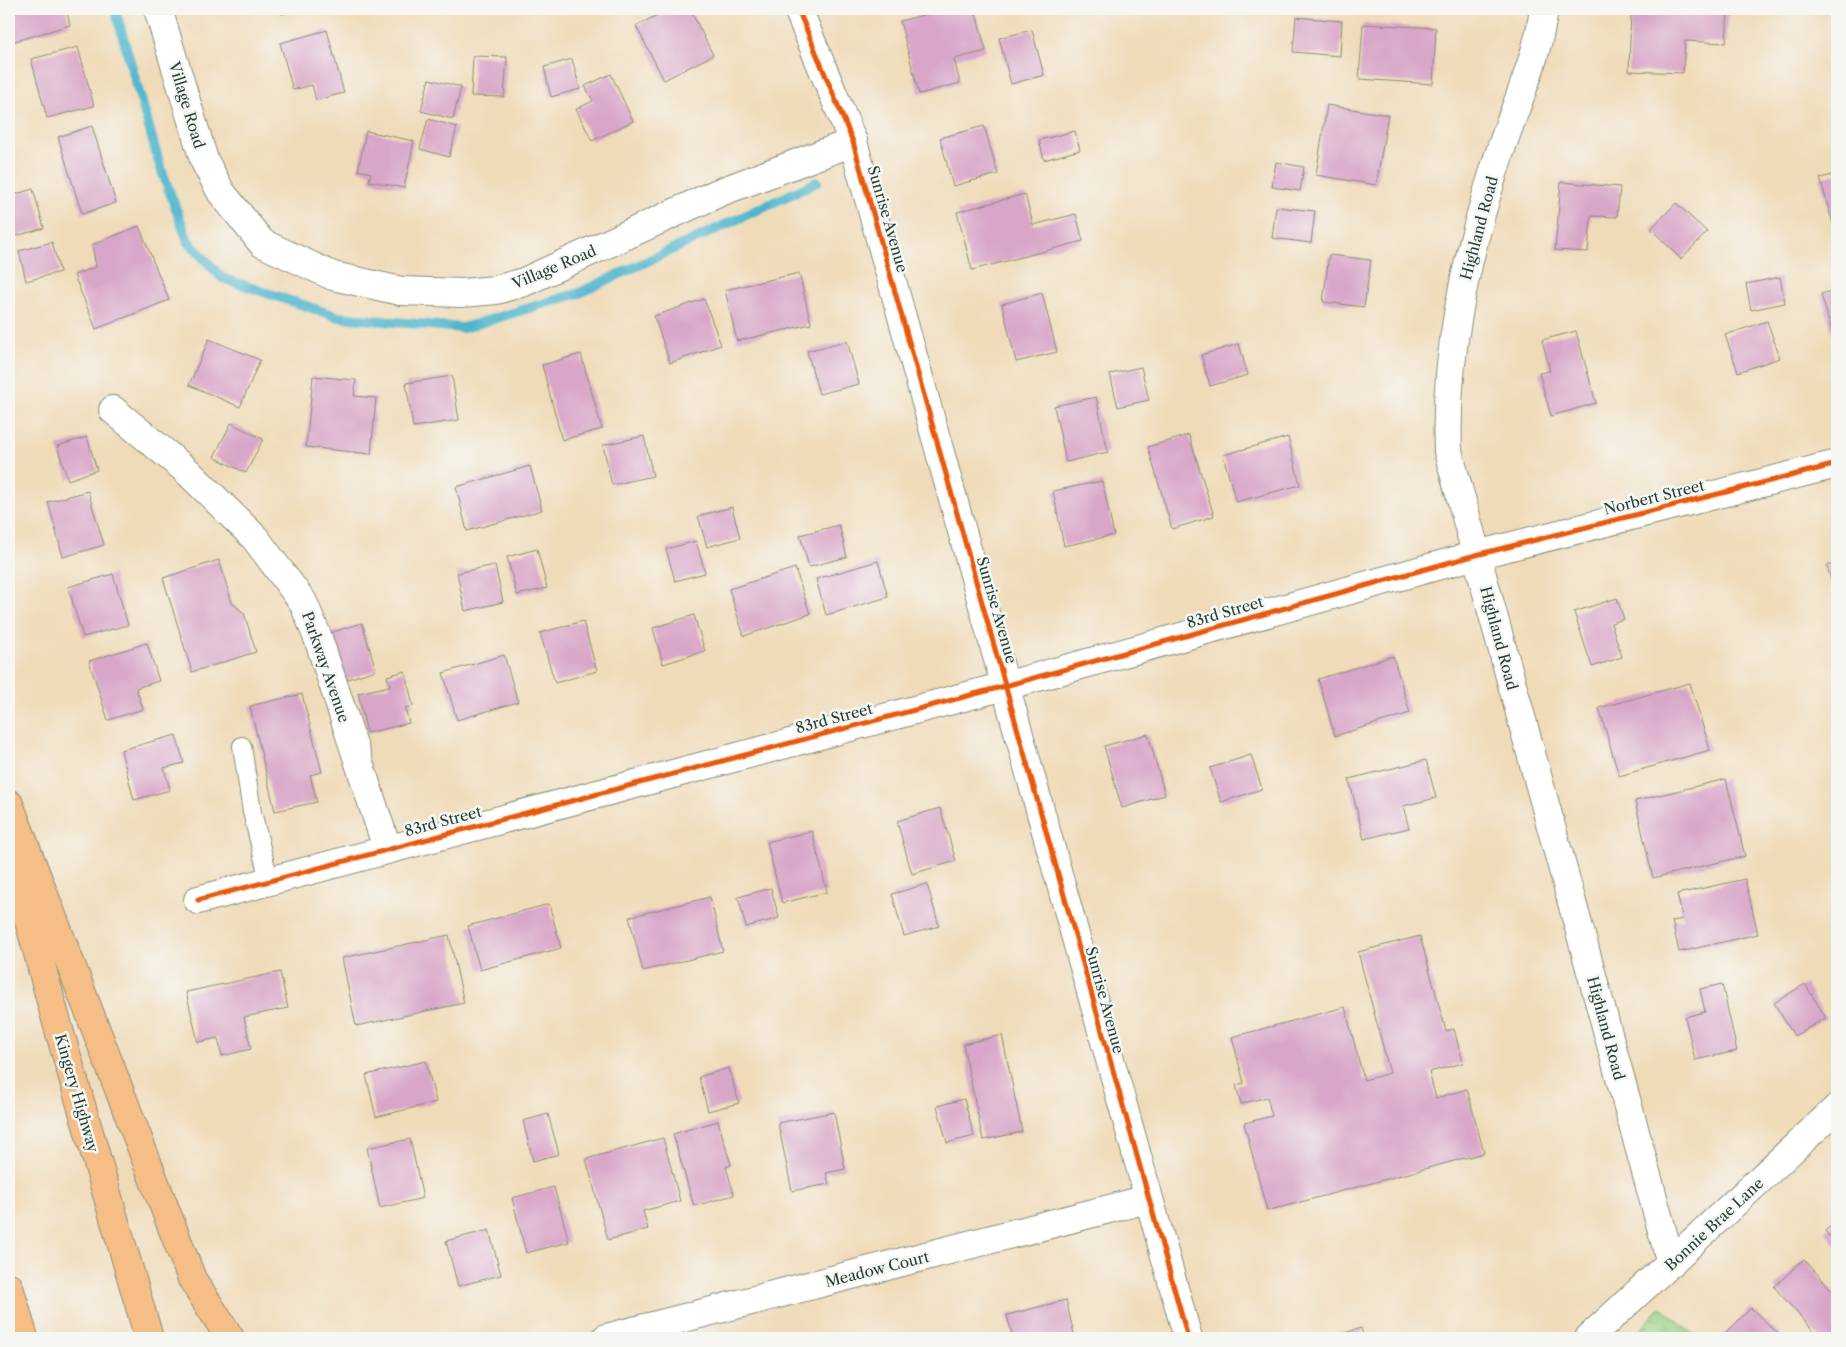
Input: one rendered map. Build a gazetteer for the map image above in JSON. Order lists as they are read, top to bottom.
{
  "streets": {
    "main road": ["Kingery Highway"],
    "street": [
      "Village Road",
      "Sunrise Avenue",
      "Highland Road",
      "Norbert Street",
      "83rd Street",
      "Parkway Avenue",
      "Bonnie Brae Lane",
      "Meadow Court"
    ]
  },
  "crossings": [
    ["Village Road", "Sunrise Avenue"],
    ["Sunrise Avenue", "83rd Street"],
    ["Sunrise Avenue", "Meadow Court"],
    ["Highland Road", "Norbert Street"],
    ["Highland Road", "83rd Street"],
    ["Highland Road", "Bonnie Brae Lane"],
    ["Norbert Street", "83rd Street"],
    ["83rd Street", "Parkway Avenue"]
  ]
}
